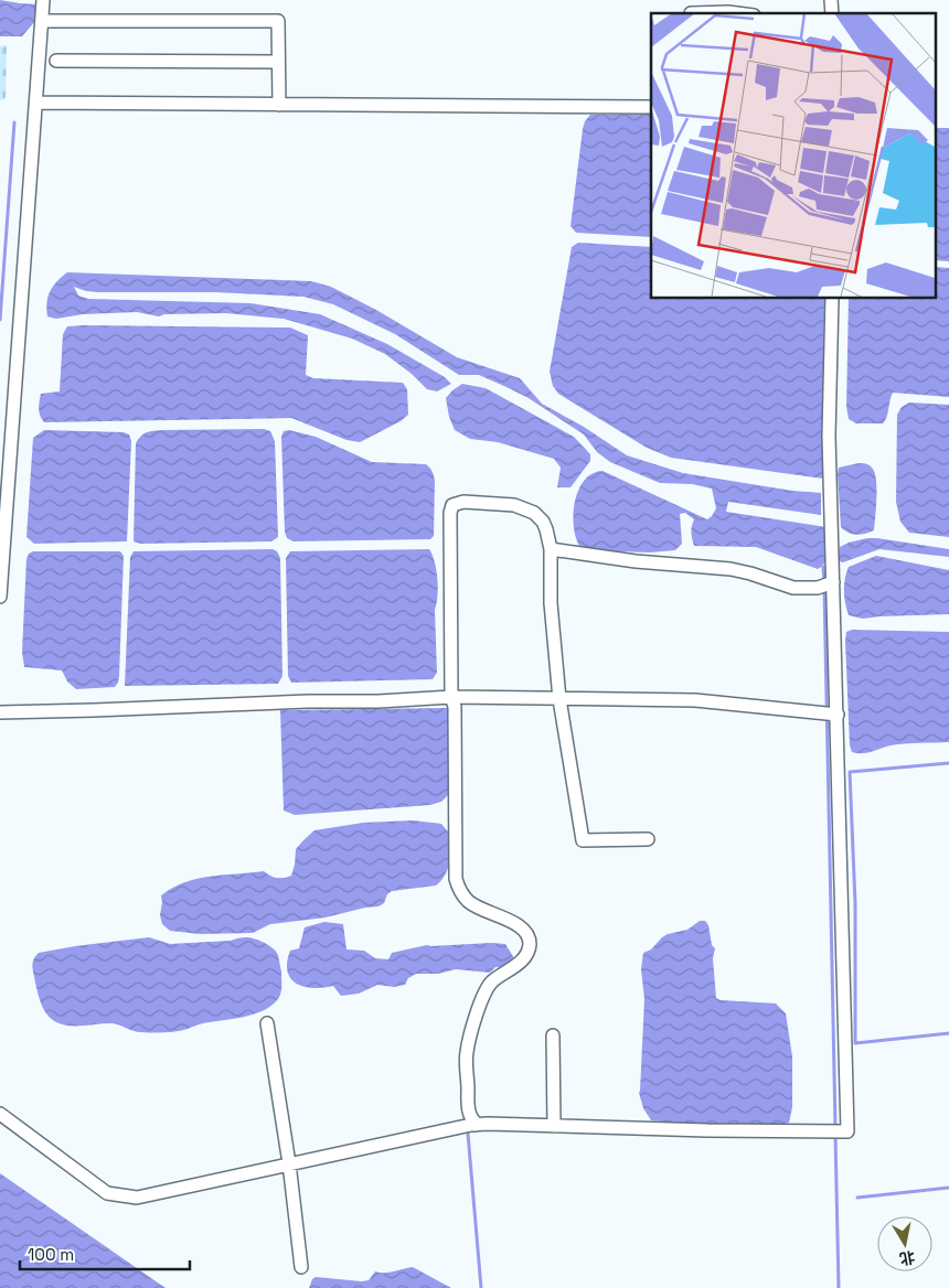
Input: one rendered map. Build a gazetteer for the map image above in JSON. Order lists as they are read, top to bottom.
{
  "scale_bar": "100 m",
  "north": "bottom"
}
